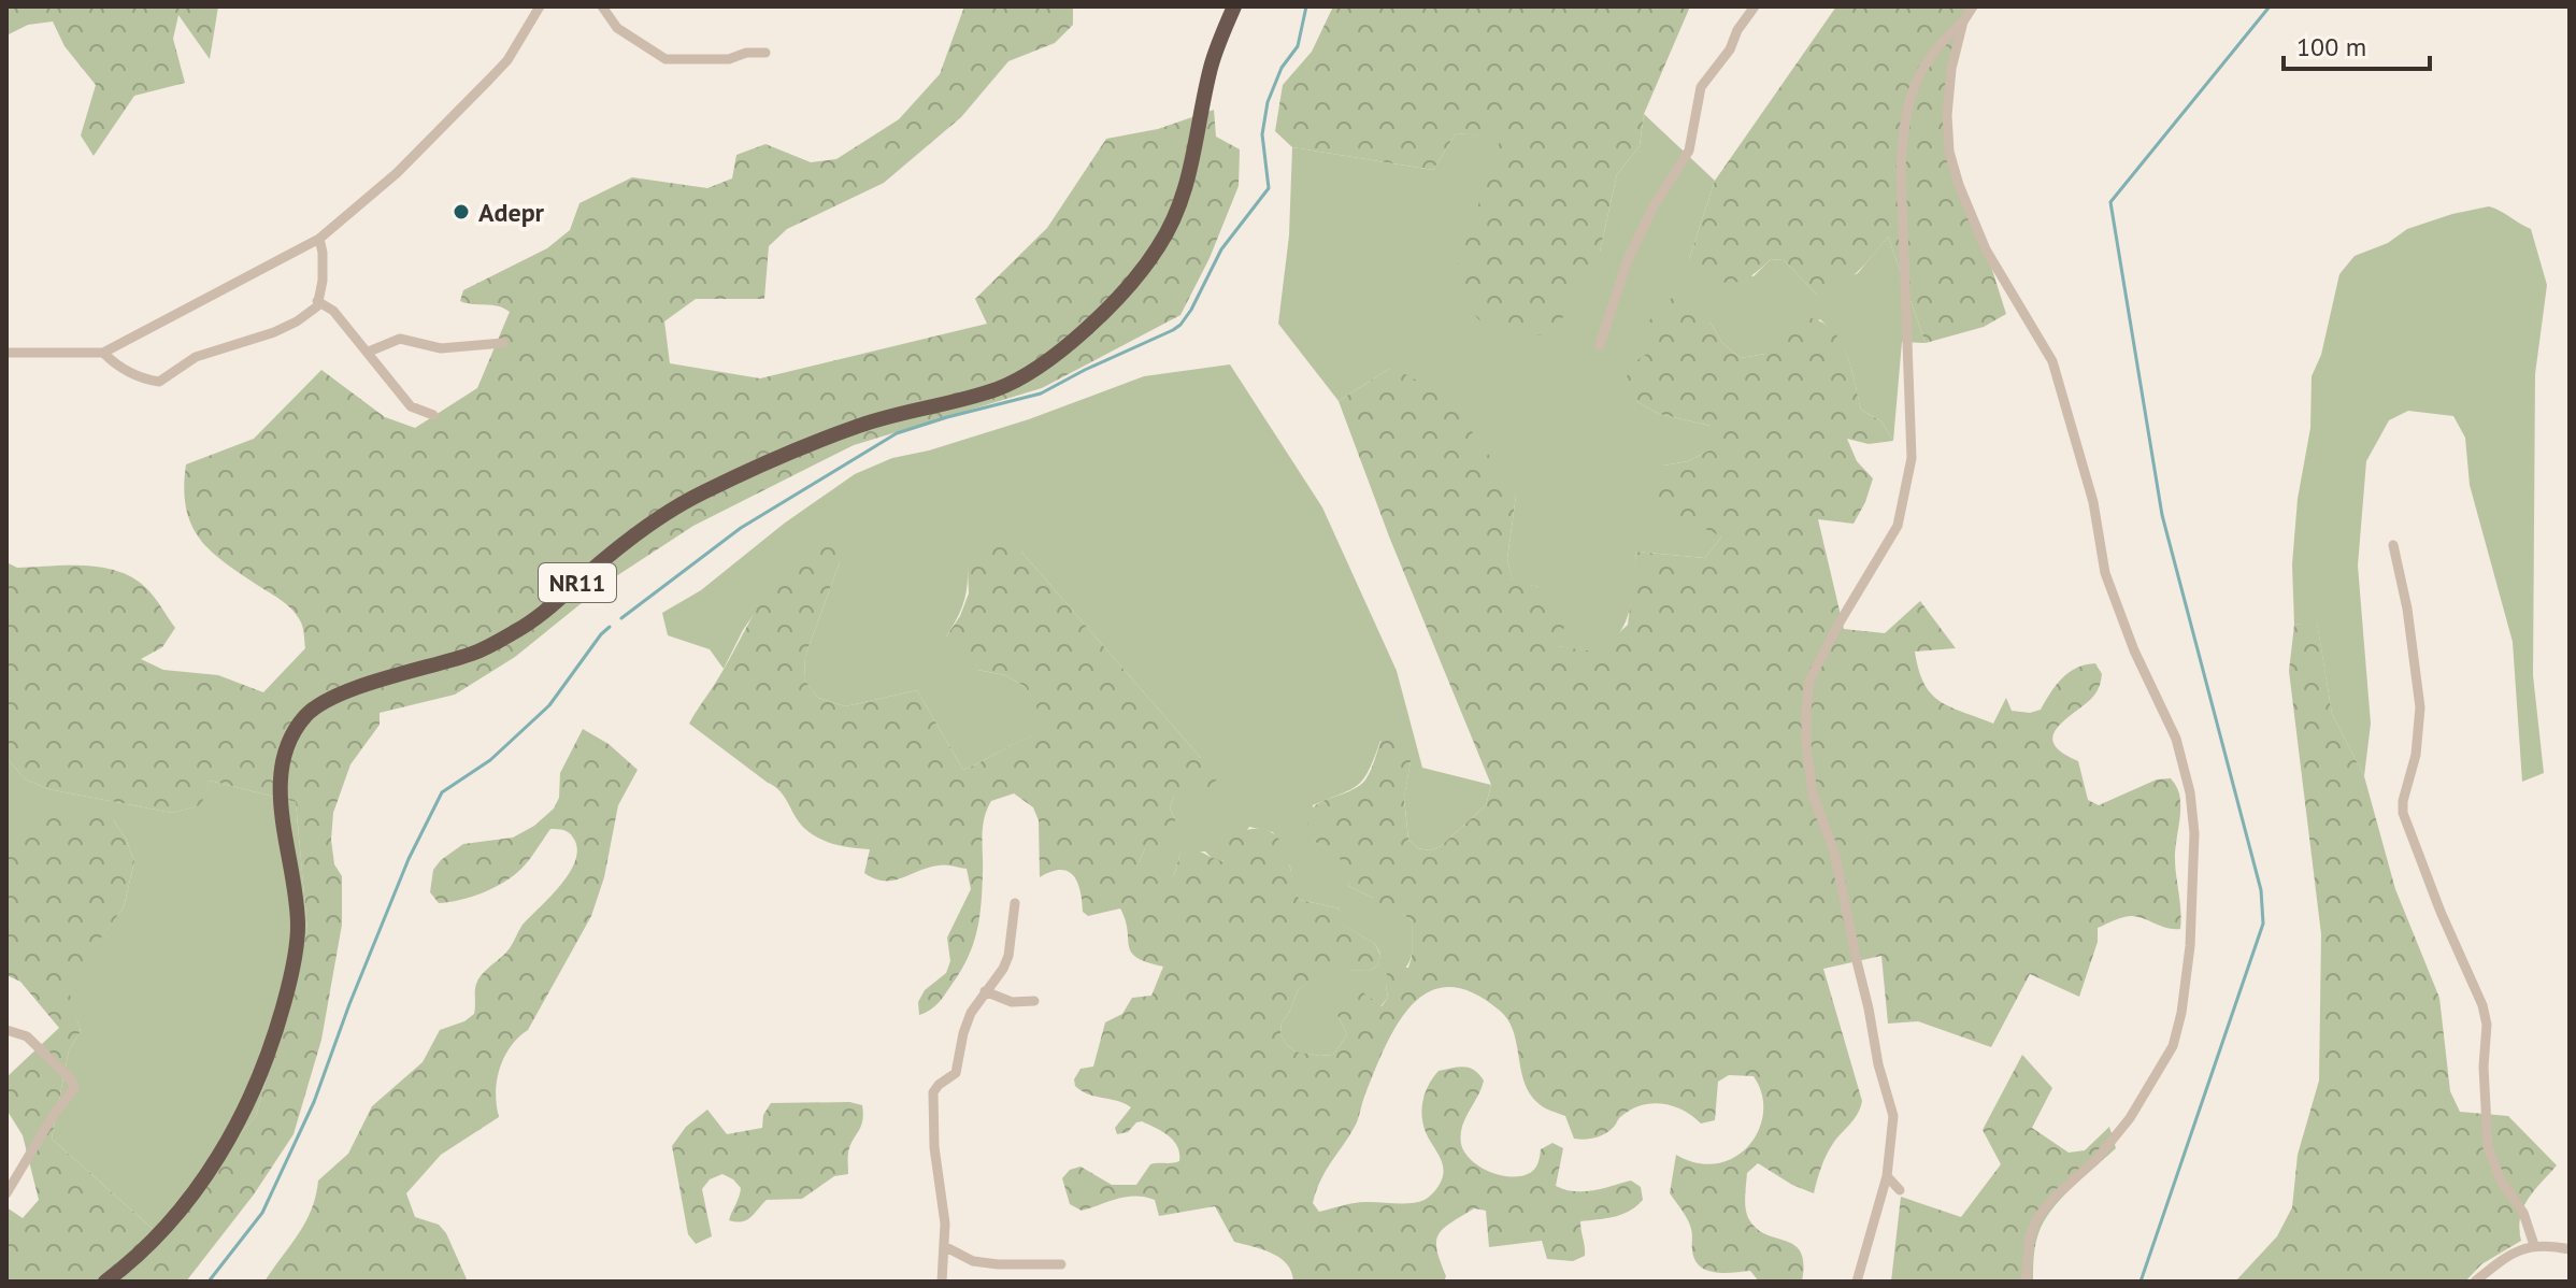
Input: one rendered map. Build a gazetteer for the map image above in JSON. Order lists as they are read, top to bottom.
{
  "streets": {
    "highway": ["NR11"]
  },
  "places": ["Adepr"],
  "scale_bar": "100 m"
}
